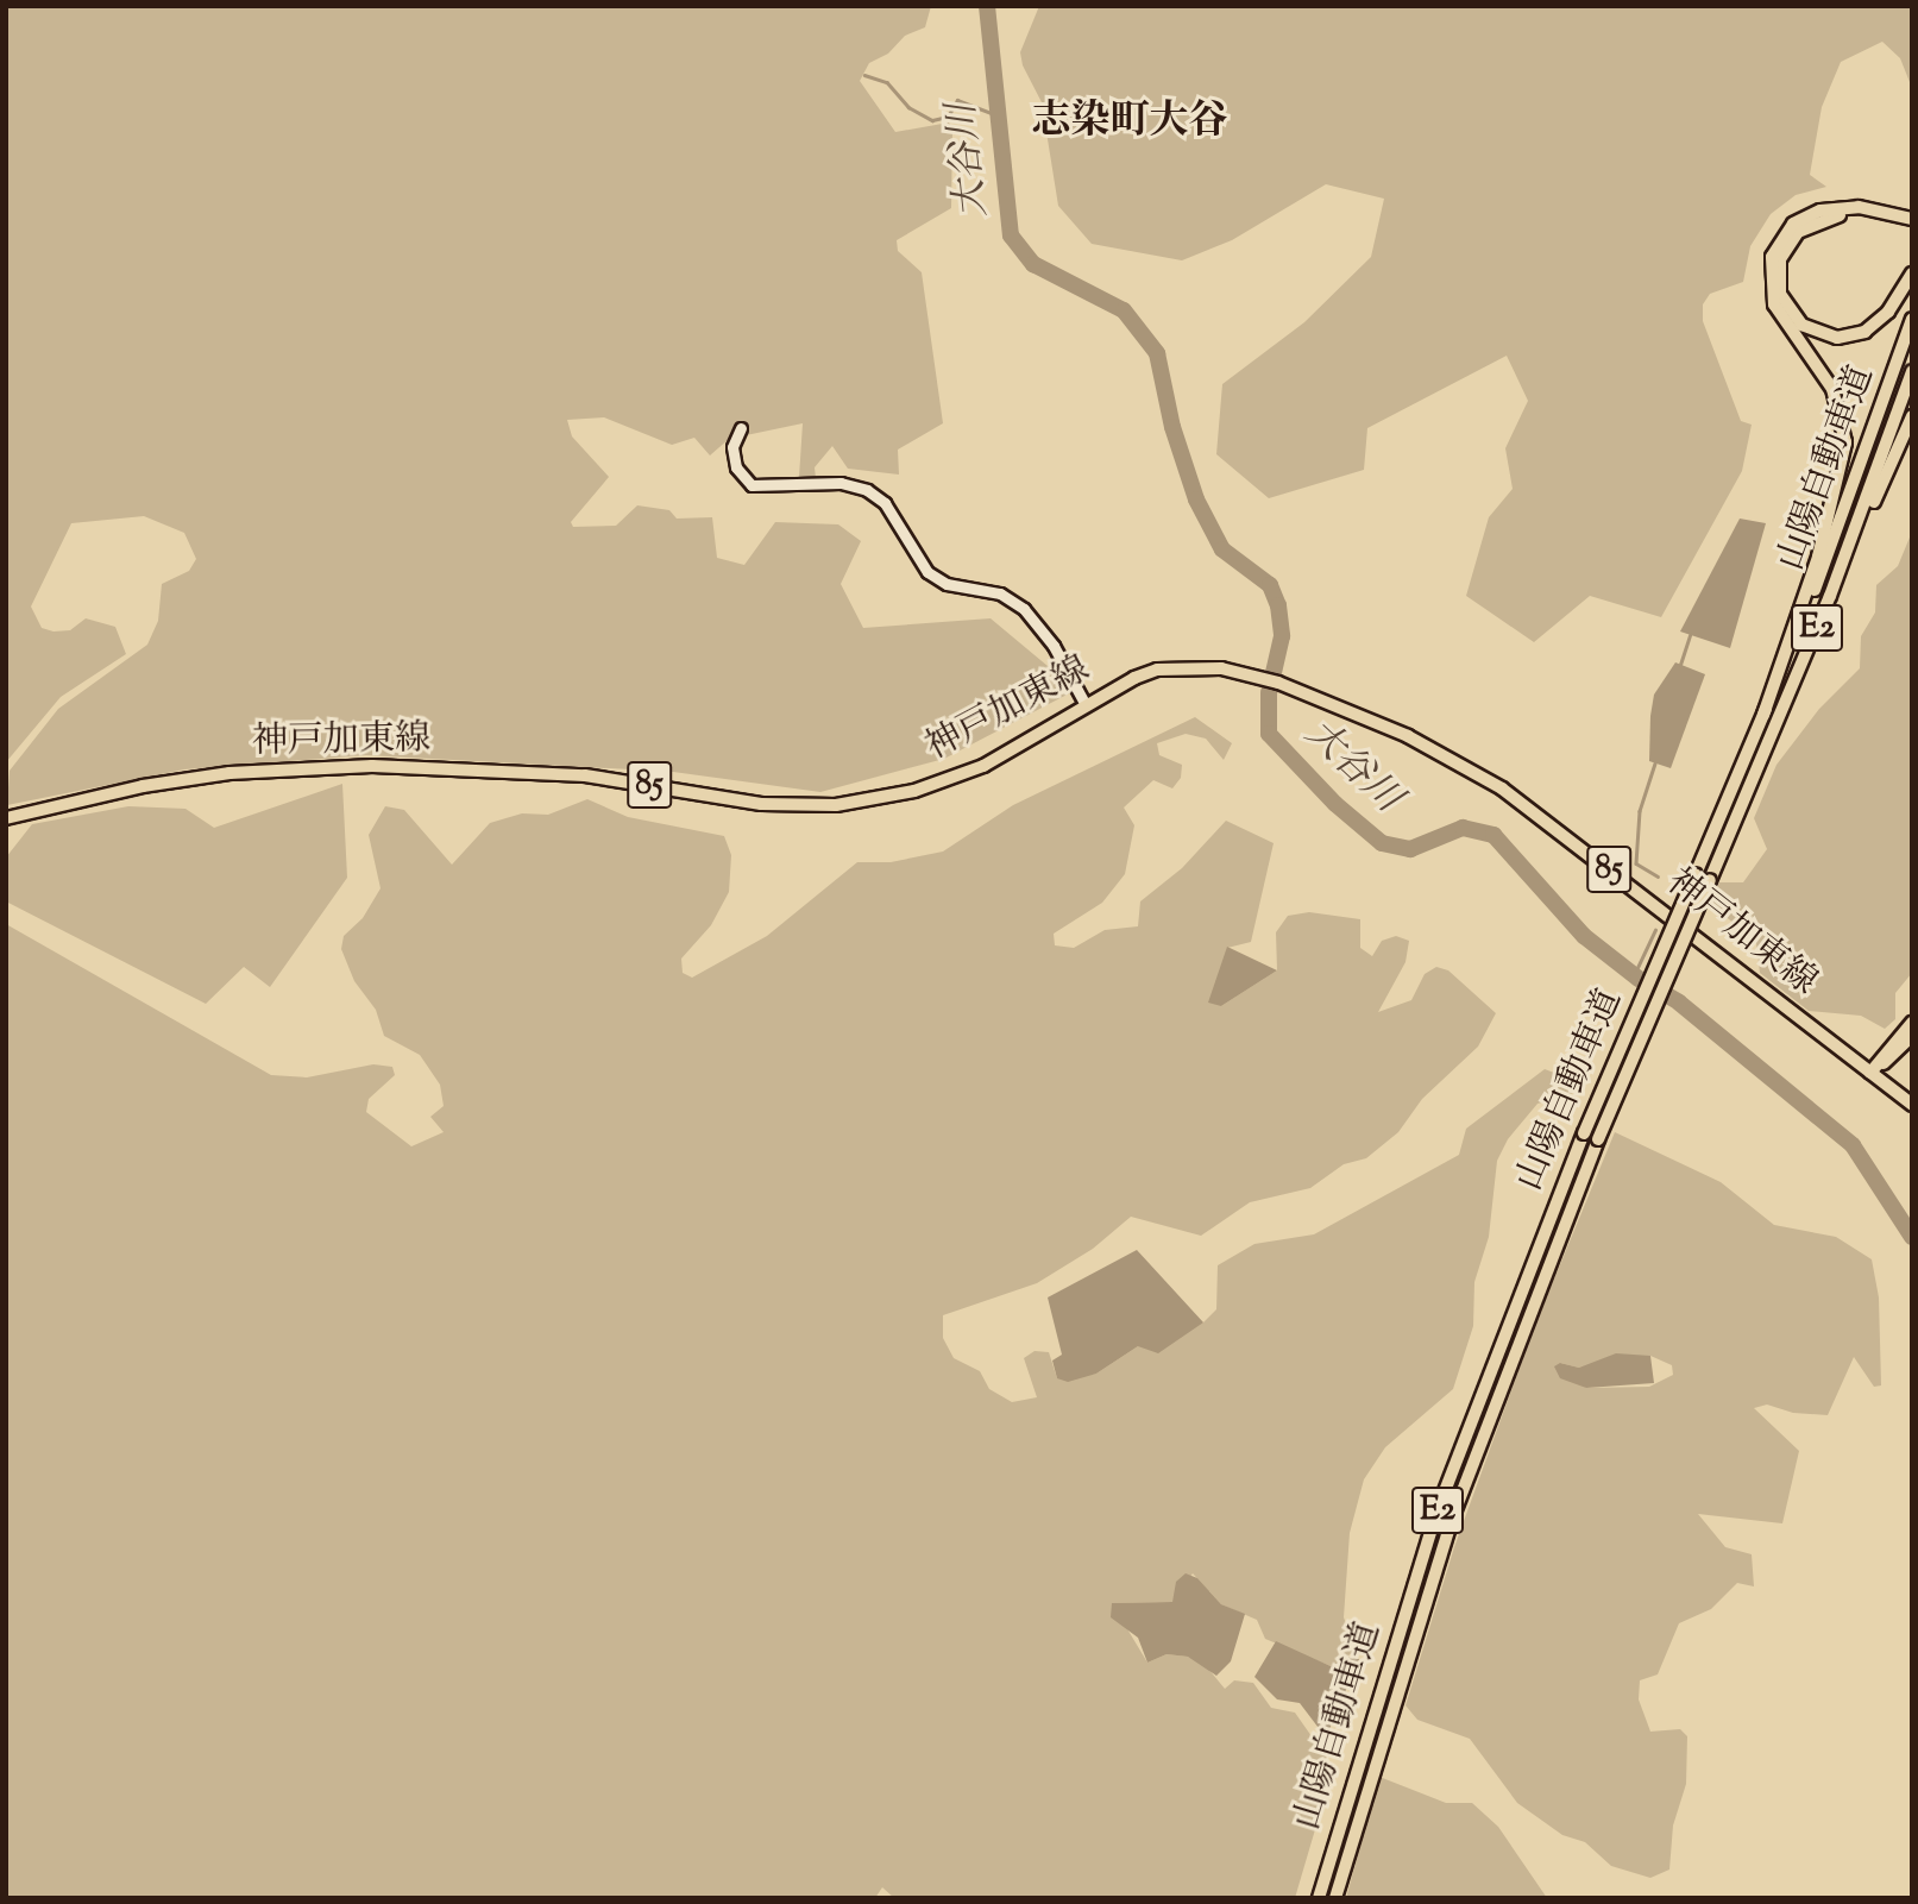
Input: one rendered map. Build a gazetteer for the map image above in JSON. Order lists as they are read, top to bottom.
{
  "streets": {
    "highway": ["山陽自動車道", "E2"],
    "main road": ["神戸加東線", "85"]
  },
  "districts": ["志染町大谷"],
  "water": ["大谷川"]
}
